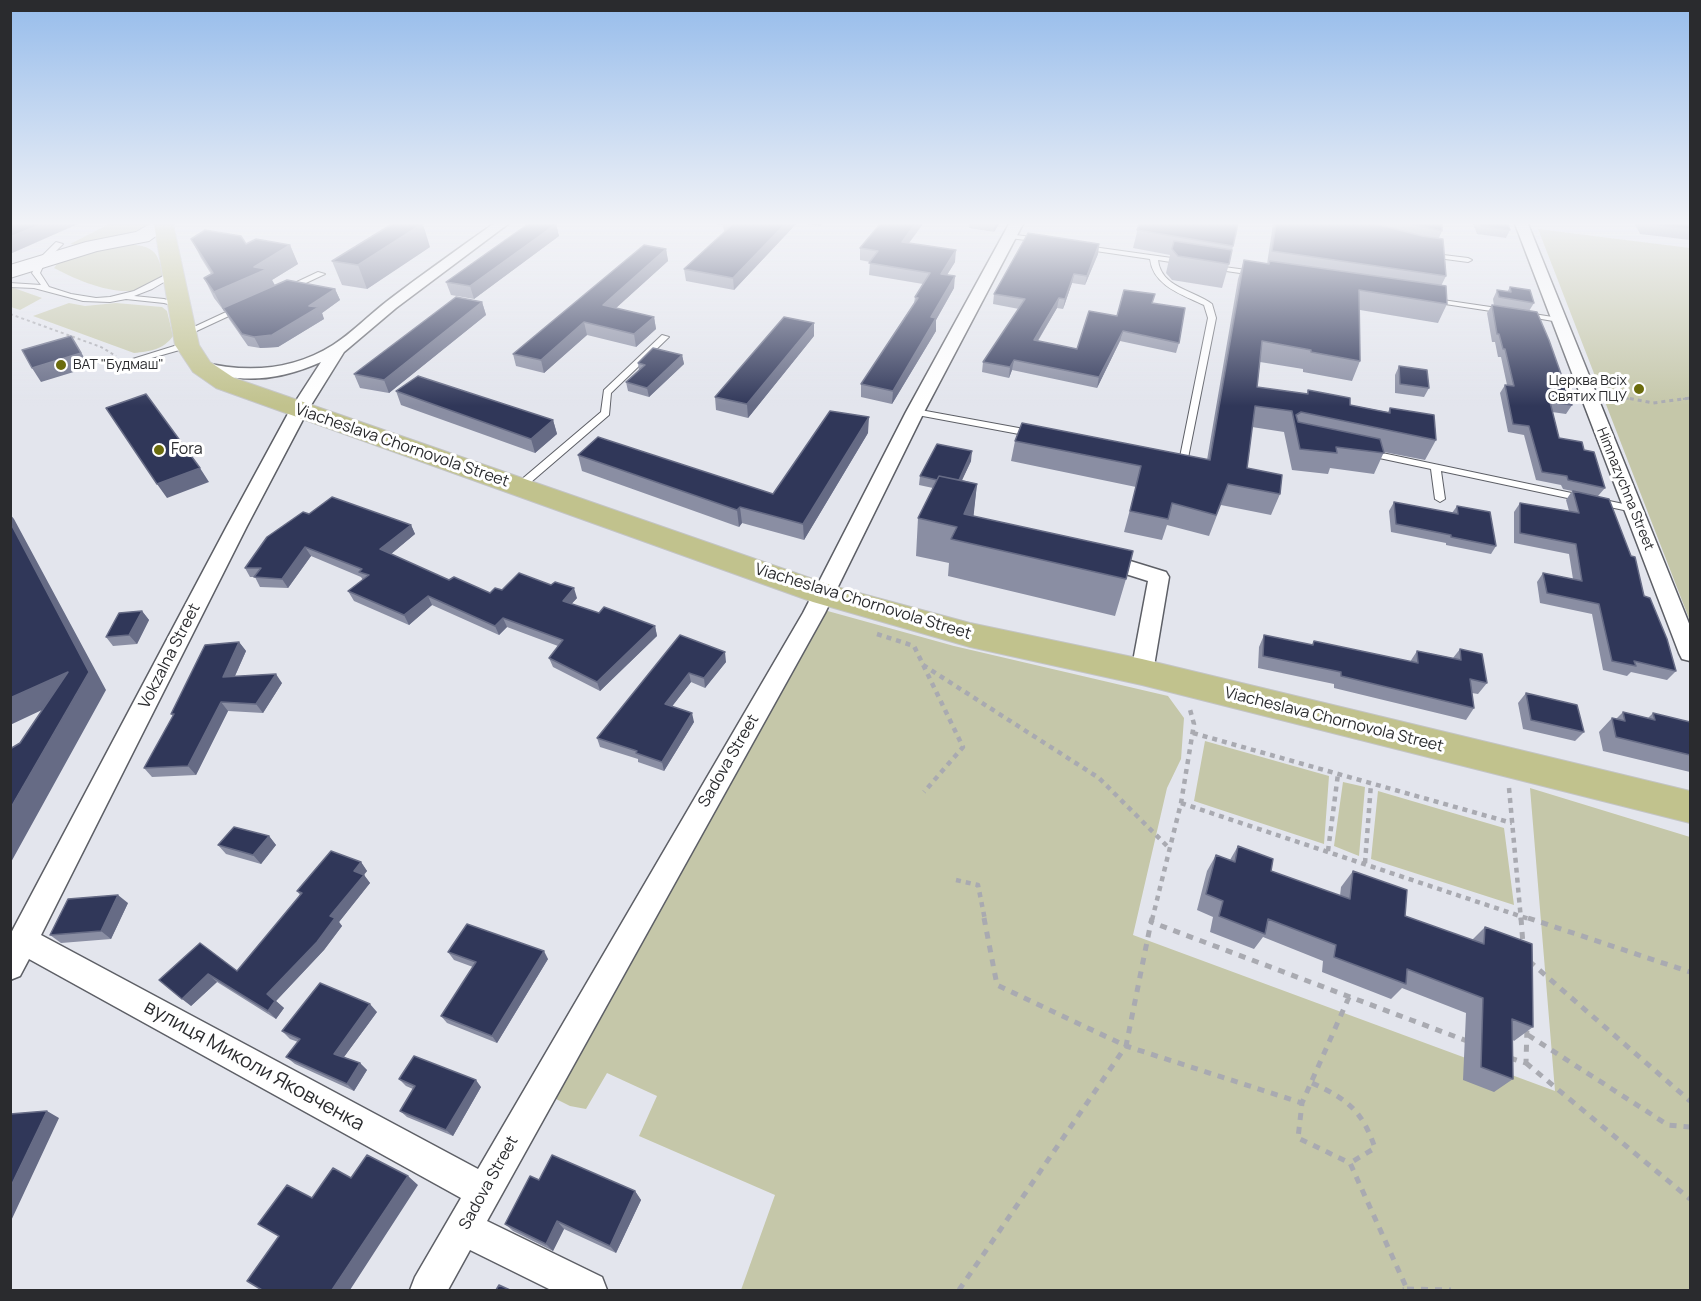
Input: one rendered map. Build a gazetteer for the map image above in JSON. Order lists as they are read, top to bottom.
{
  "streets": {
    "main road": ["Viacheslava Chornovola Street"],
    "street": [
      "Himnazychna Street",
      "Vokzalna Street",
      "Sadova Street",
      "вулиця Миколи Яковченка"
    ]
  },
  "crossings": [
    ["Viacheslava Chornovola Street", "Vokzalna Street"],
    ["Viacheslava Chornovola Street", "Sadova Street"],
    ["Vokzalna Street", "вулиця Миколи Яковченка"],
    ["Sadova Street", "вулиця Миколи Яковченка"]
  ],
  "places": ["ВАТ \"Будмаш\"", "Церква Всіх Святих ПЦУ", "Fora"]
}
